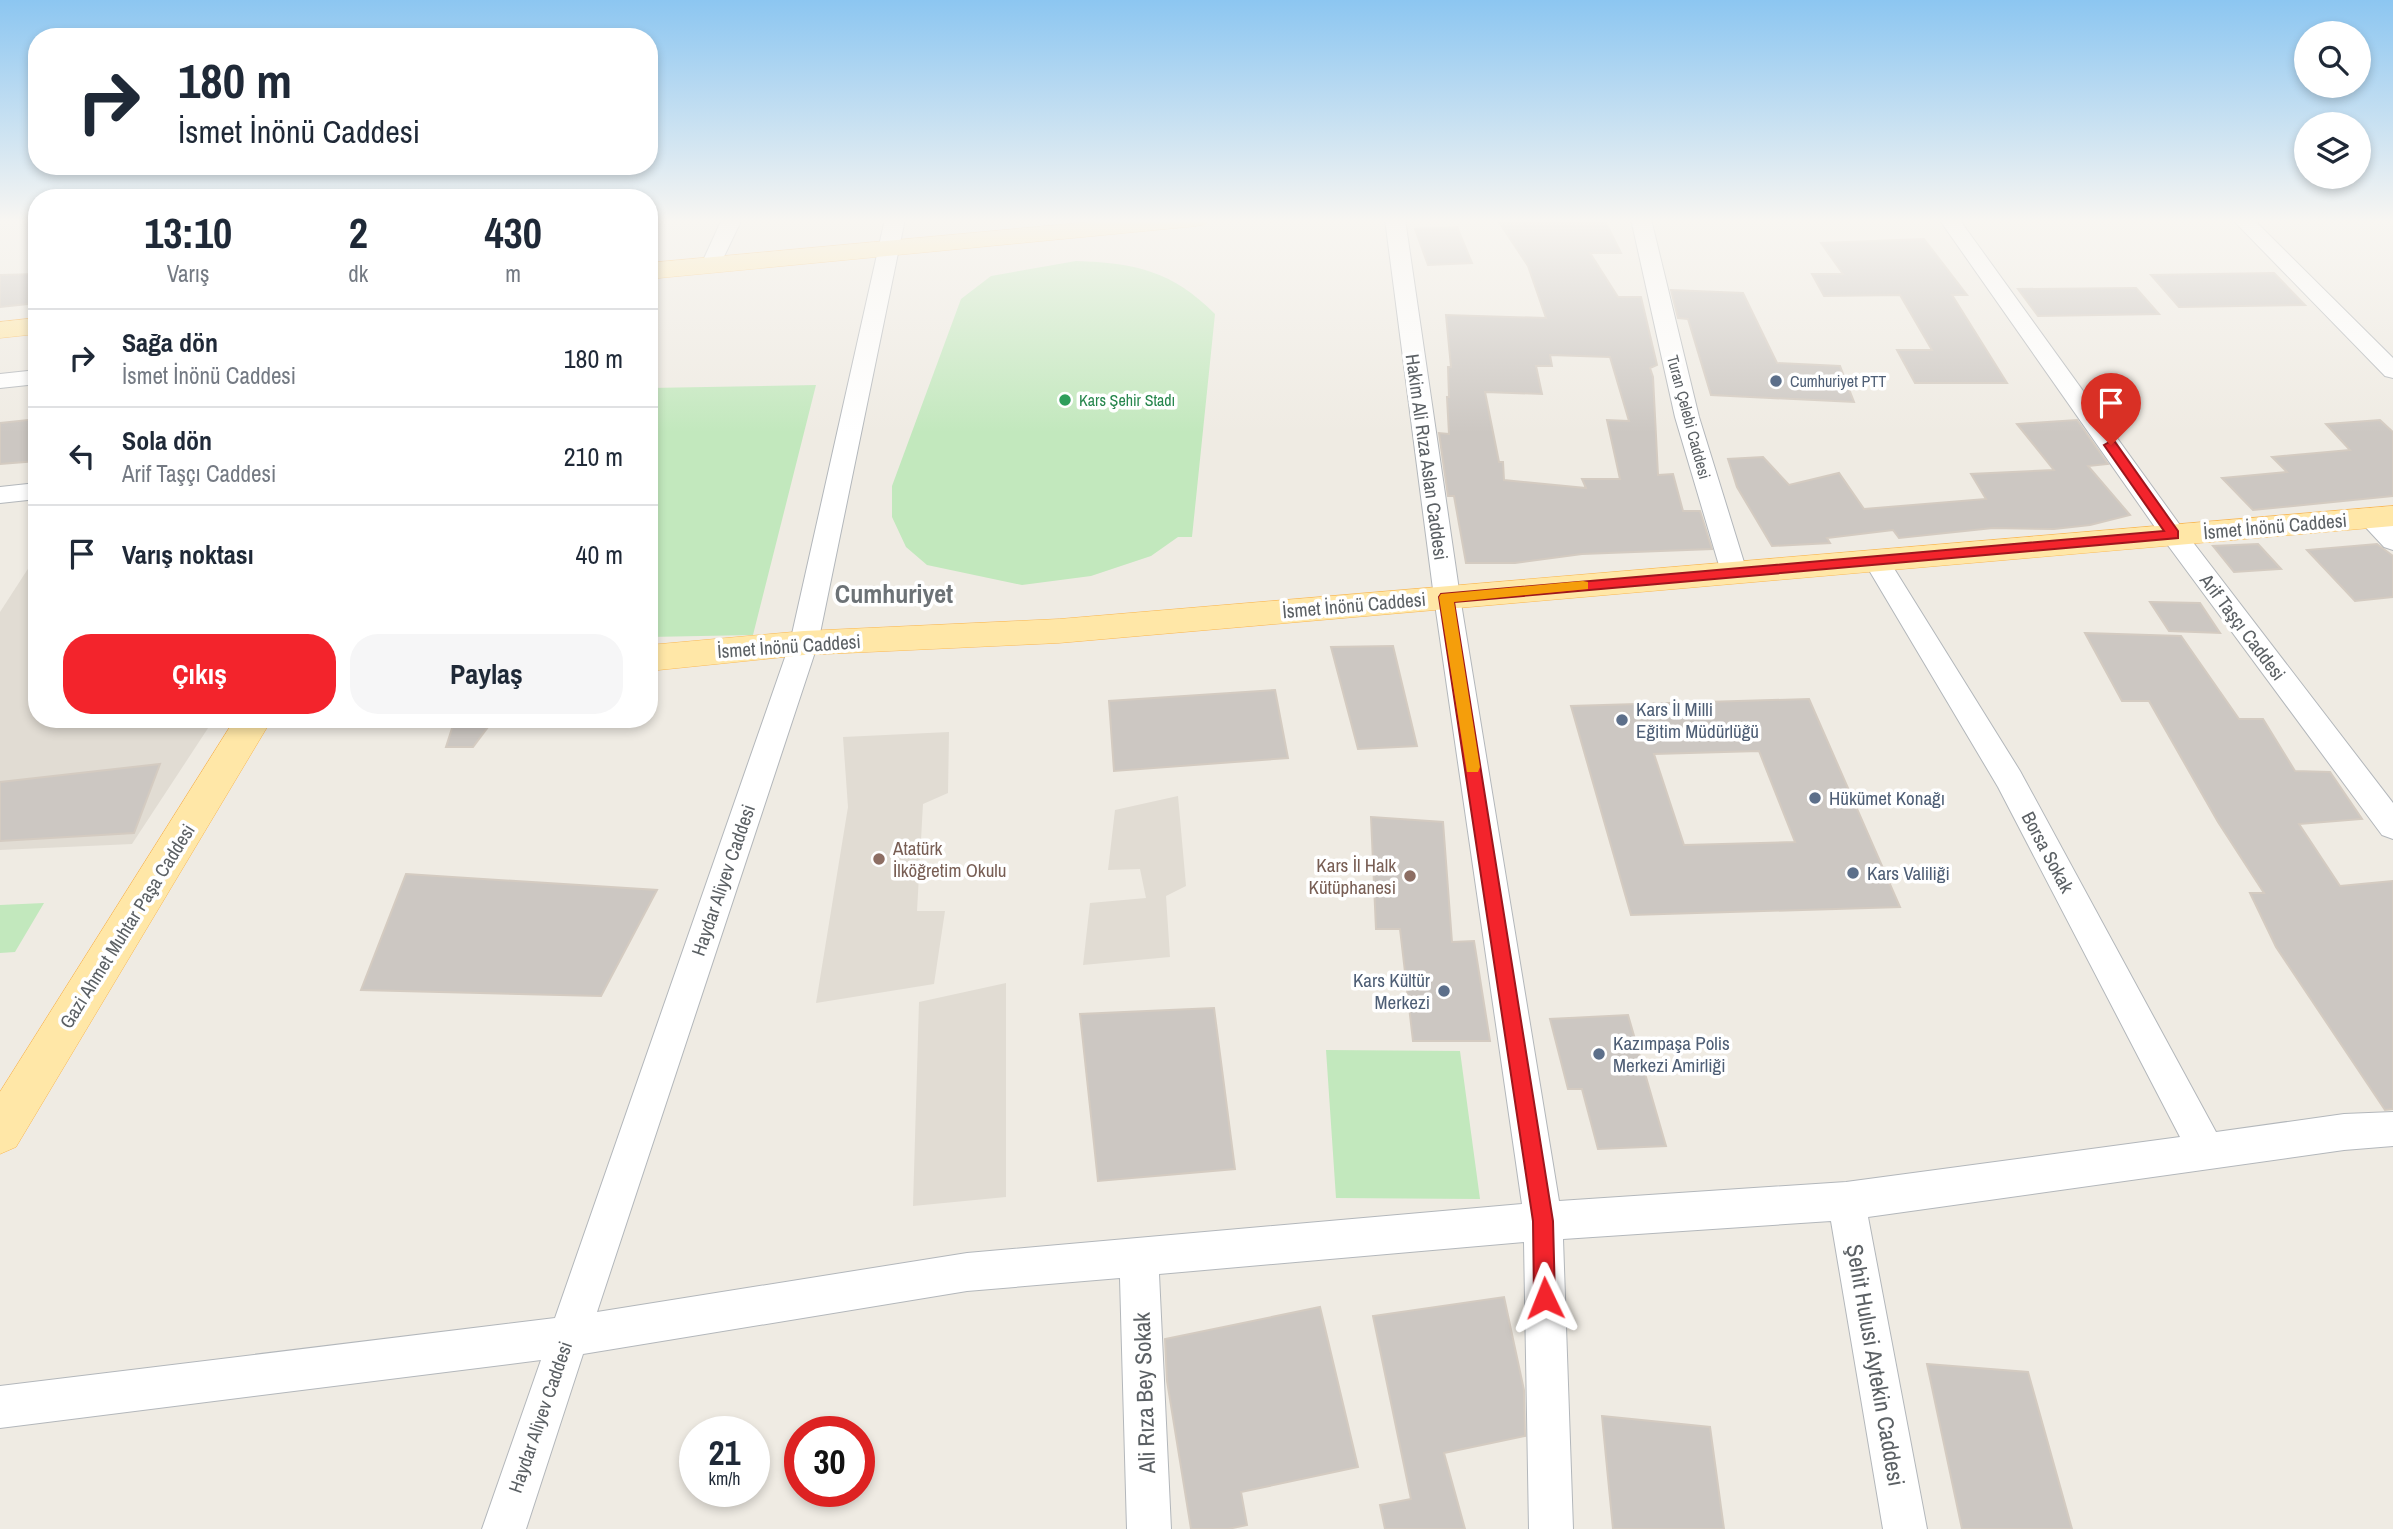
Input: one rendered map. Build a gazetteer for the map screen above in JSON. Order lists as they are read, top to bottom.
{
  "streets": {
    "main road": ["İsmet İnönü Caddesi", "Gazi Ahmet Muhtar Paşa Caddesi"],
    "street": [
      "Turan Çelebi Caddesi",
      "Hakim Ali Rıza Aslan Caddesi",
      "Arif Taşçı Caddesi",
      "Borsa Sokak",
      "Haydar Aliyev Caddesi",
      "Şehit Hulusi Aytekin Caddesi",
      "Ali Rıza Bey Sokak"
    ]
  },
  "crossings": [
    ["Turan Çelebi Caddesi", "İsmet İnönü Caddesi"],
    ["Hakim Ali Rıza Aslan Caddesi", "İsmet İnönü Caddesi"],
    ["İsmet İnönü Caddesi", "Arif Taşçı Caddesi"],
    ["İsmet İnönü Caddesi", "Borsa Sokak"],
    ["İsmet İnönü Caddesi", "Haydar Aliyev Caddesi"]
  ],
  "districts": ["Cumhuriyet"],
  "places": [
    "Cumhuriyet PTT",
    "Kars Şehir Stadı",
    "Kars İl Milli Eğitim Müdürlüğü",
    "Hükümet Konağı",
    "Atatürk İlköğretim Okulu",
    "Kars Valiliği",
    "Kars İl Halk Kütüphanesi",
    "Kars Kültür Merkezi",
    "Kazımpaşa Polis Merkezi Amirliği"
  ],
  "page": {
    "turn": ["180 m", "İsmet İnönü Caddesi"],
    "eta": [
      "13:10",
      "Varış",
      "2",
      "dk",
      "430",
      "m"
    ],
    "list": [
      {
        "name": "Sağa dön",
        "note": "İsmet İnönü Caddesi",
        "value": "180 m"
      },
      {
        "name": "Sola dön",
        "note": "Arif Taşçı Caddesi",
        "value": "210 m"
      },
      {
        "name": "Varış noktası",
        "value": "40 m"
      }
    ],
    "buttons": ["Çıkış", "Paylaş"],
    "speed": "21 km/h",
    "limit": "30"
  }
}
